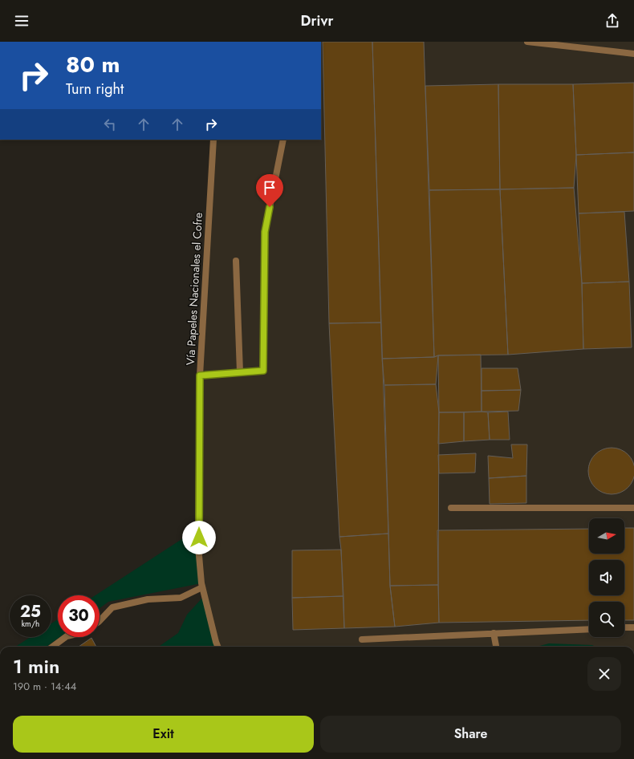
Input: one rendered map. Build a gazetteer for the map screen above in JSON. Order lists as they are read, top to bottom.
{
  "streets": {
    "street": ["Vía Papeles Nacionales el Cofre"]
  },
  "north": "right",
  "page": {
    "header": "Drivr",
    "turn": ["80 m", "Turn right"],
    "speed": "25 km/h",
    "limit": "30",
    "heading": ["1 min", "190 m · 14:44"],
    "buttons": ["Exit", "Share"]
  }
}
